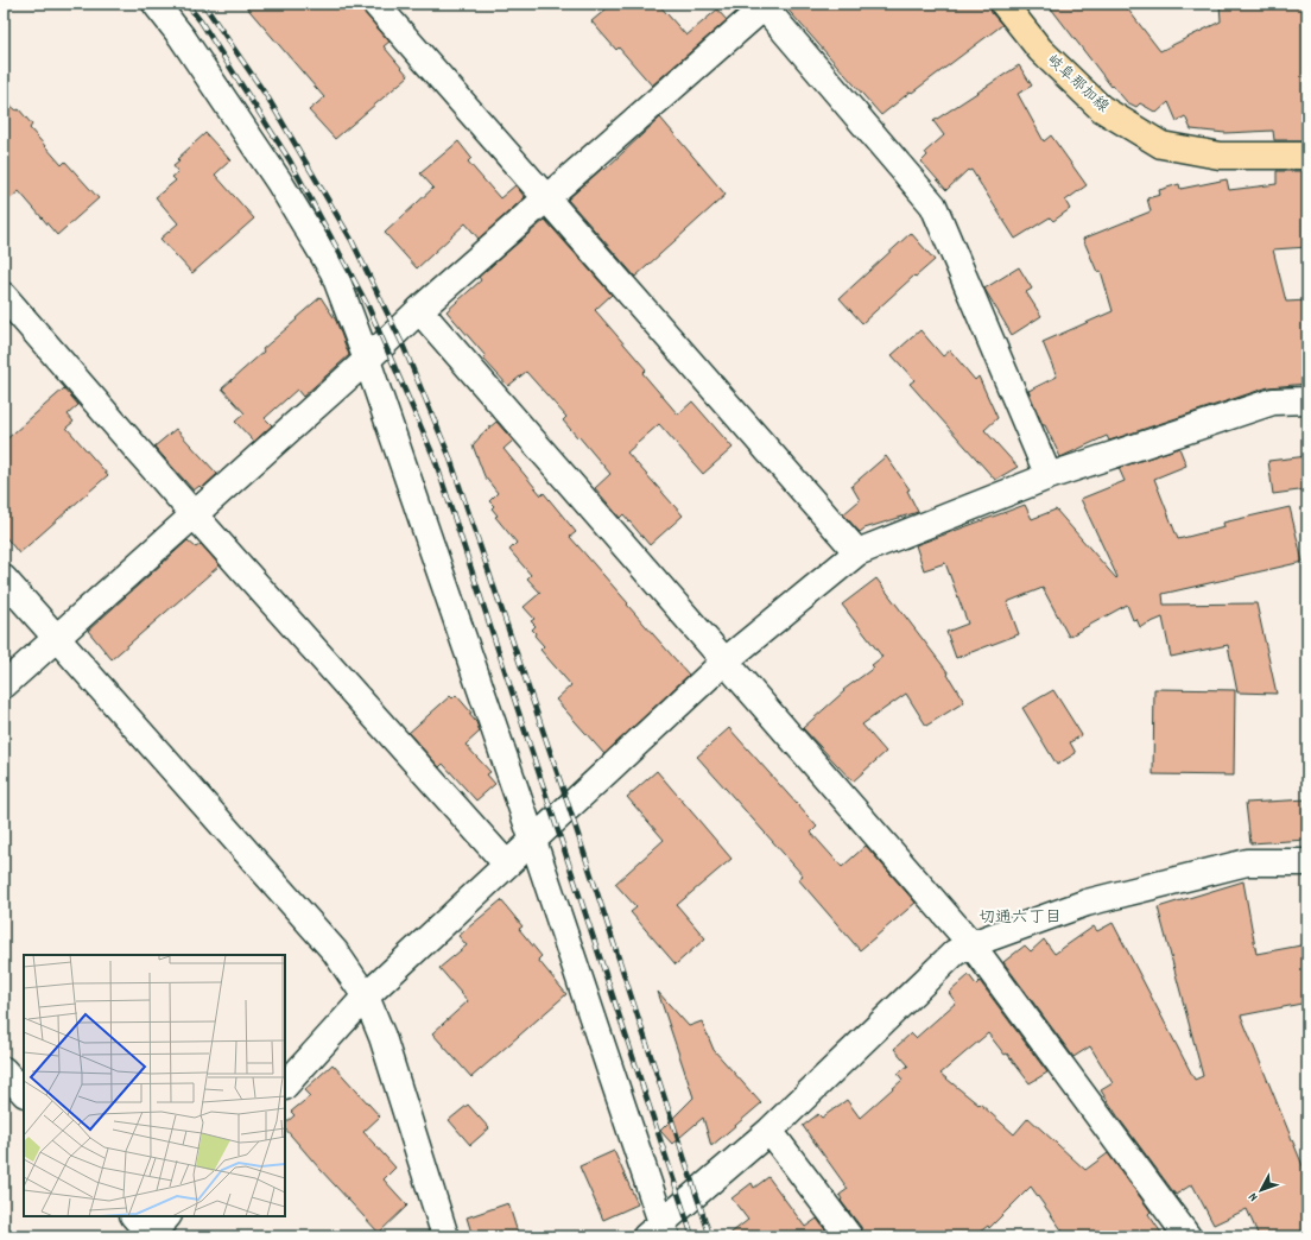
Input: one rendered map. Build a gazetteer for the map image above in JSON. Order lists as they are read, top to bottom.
{
  "streets": {
    "main road": ["岐阜那加線"]
  },
  "districts": ["切通六丁目"],
  "north": "bottom left"
}
